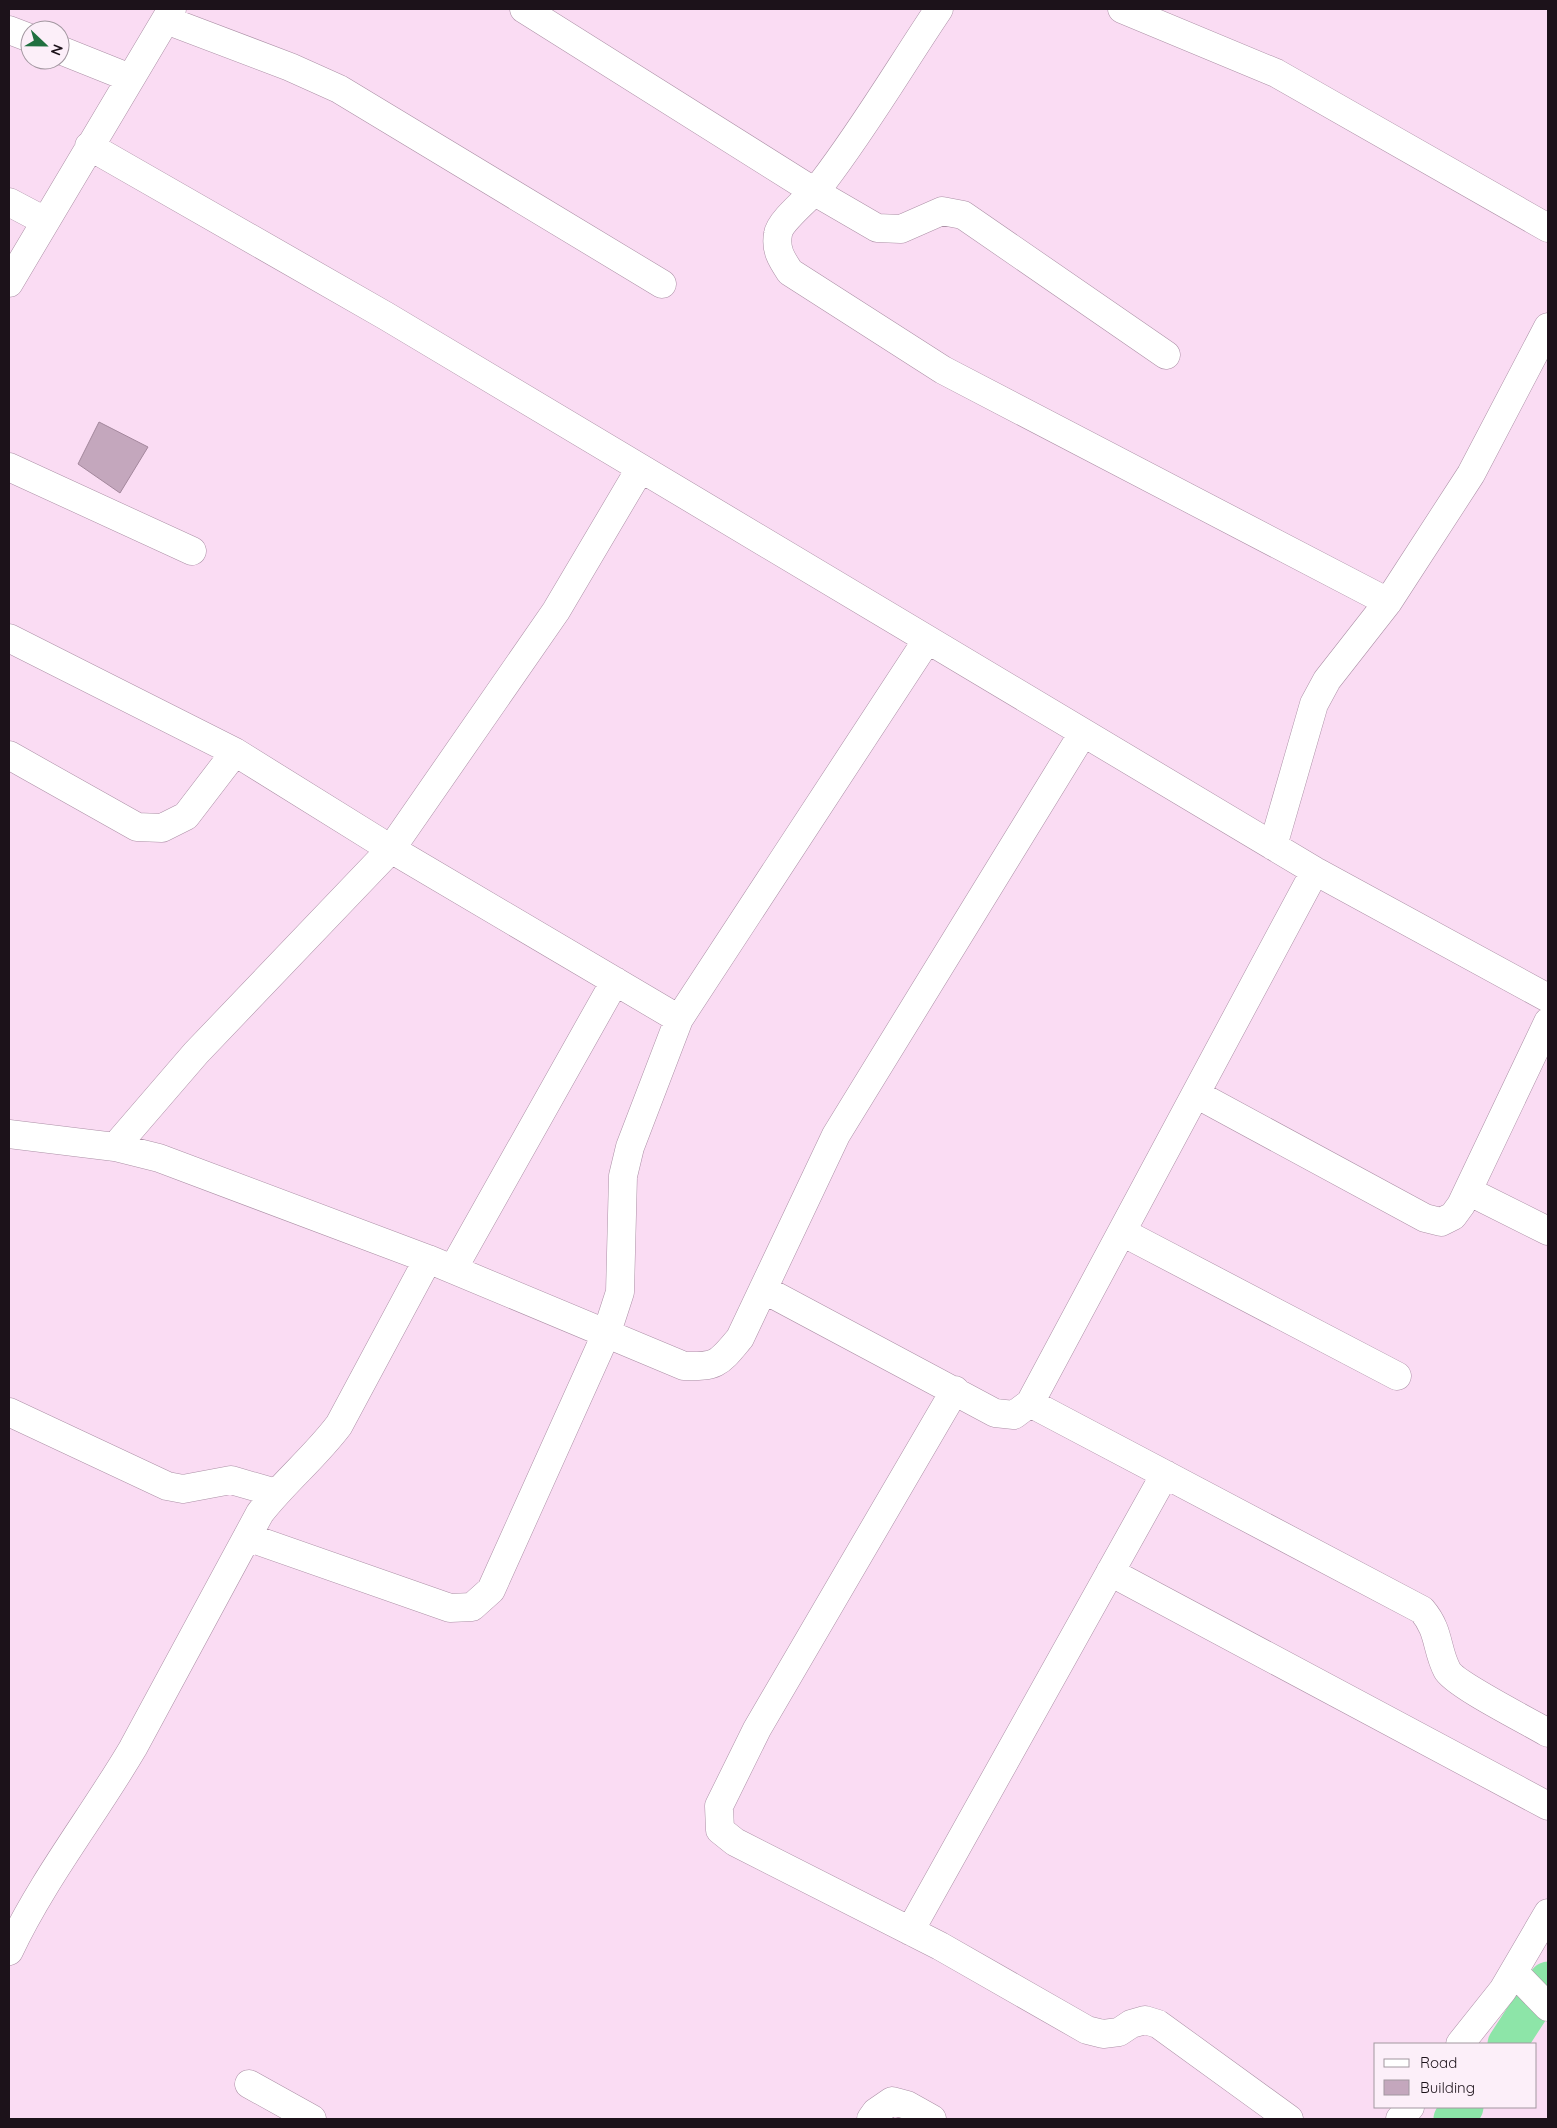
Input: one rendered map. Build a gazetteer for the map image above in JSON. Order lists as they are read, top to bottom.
{
  "legend": ["Road", "Building"],
  "north": "right"
}
